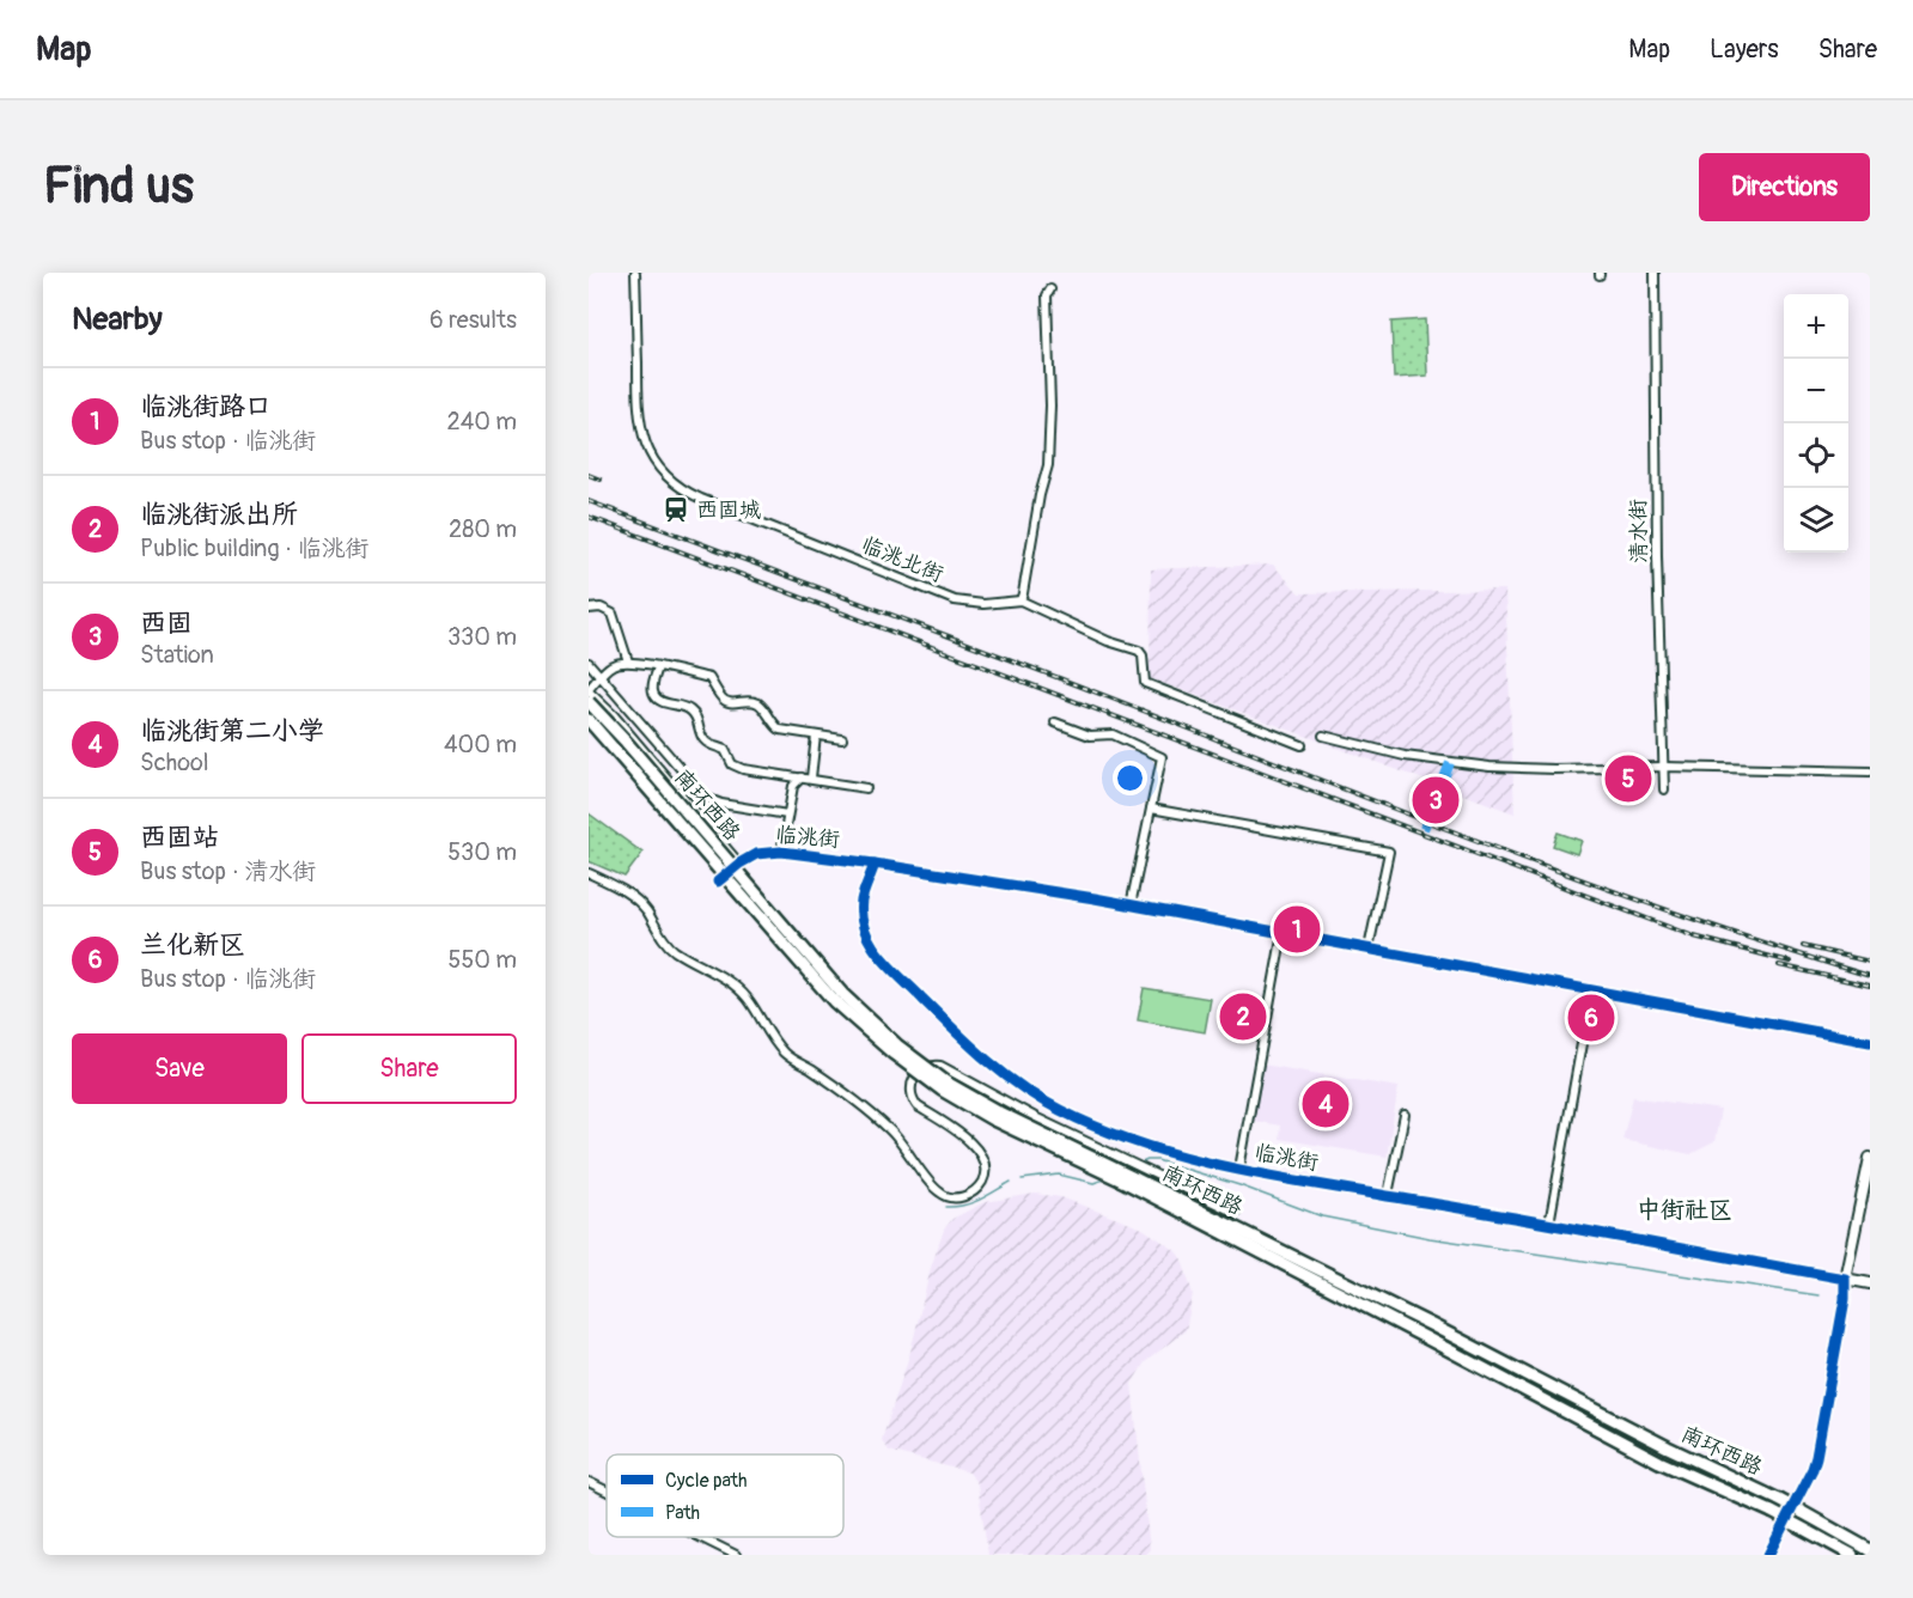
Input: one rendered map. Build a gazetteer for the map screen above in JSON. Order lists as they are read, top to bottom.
{
  "streets": {
    "highway": ["南环西路"],
    "street": ["清水街", "临洮北街", "临洮街"]
  },
  "districts": ["中街社区"],
  "places": {
    "station": ["西固城"]
  },
  "legend": ["Cycle path", "Path"],
  "page": {
    "header": "Map",
    "nav": ["Map", "Layers", "Share"],
    "buttons": [
      "Directions",
      ["Save", "Share"]
    ],
    "title": "Find us",
    "heading": ["Nearby", "6 results"],
    "map_buttons": ["+", "−"],
    "list": [
      {
        "mark": "1",
        "name": "临洮街路口",
        "note": "Bus stop · 临洮街",
        "value": "240 m"
      },
      {
        "mark": "2",
        "name": "临洮街派出所",
        "note": "Public building · 临洮街",
        "value": "280 m"
      },
      {
        "mark": "3",
        "name": "西固",
        "note": "Station",
        "value": "330 m"
      },
      {
        "mark": "4",
        "name": "临洮街第二小学",
        "note": "School",
        "value": "400 m"
      },
      {
        "mark": "5",
        "name": "西固站",
        "note": "Bus stop · 清水街",
        "value": "530 m"
      },
      {
        "mark": "6",
        "name": "兰化新区",
        "note": "Bus stop · 临洮街",
        "value": "550 m"
      }
    ],
    "pins": [
      "5",
      "3",
      "1",
      "2",
      "6",
      "4"
    ]
  }
}
